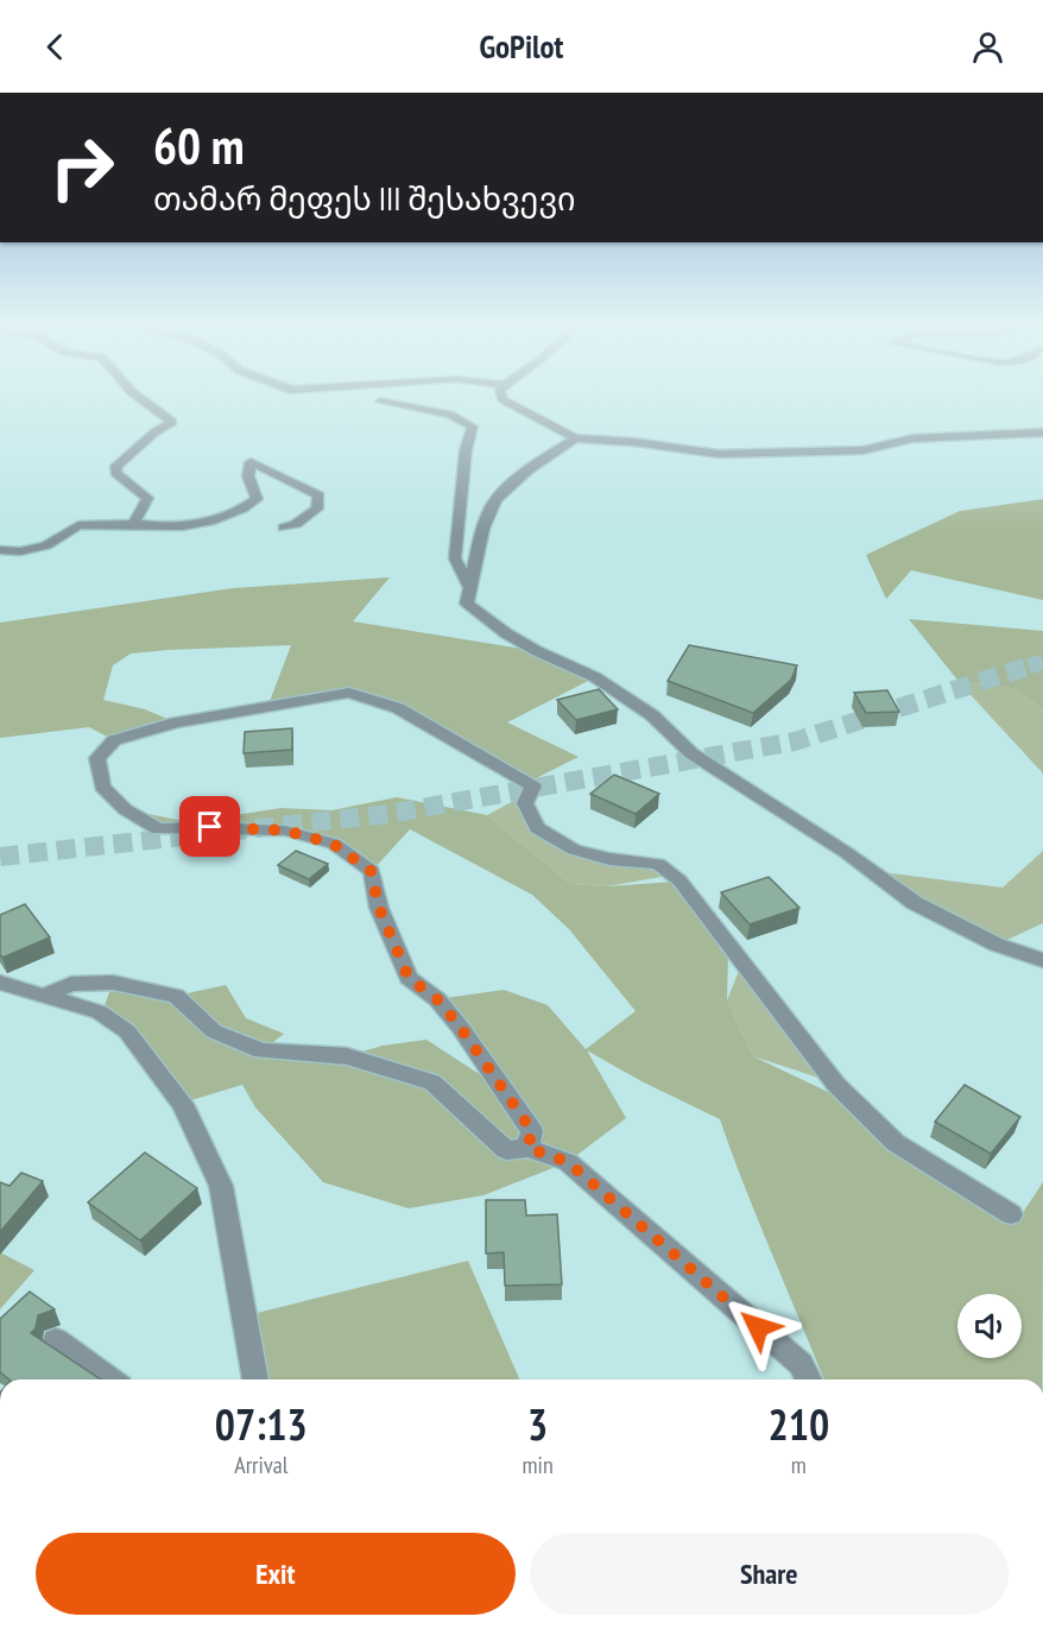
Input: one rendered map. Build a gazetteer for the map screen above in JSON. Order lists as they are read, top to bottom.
{
  "page": {
    "header": "GoPilot",
    "turn": ["60 m", "თამარ მეფეს III შესახვევი"],
    "eta": [
      "07:13",
      "Arrival",
      "3",
      "min",
      "210",
      "m"
    ],
    "buttons": ["Exit", "Share"]
  }
}
